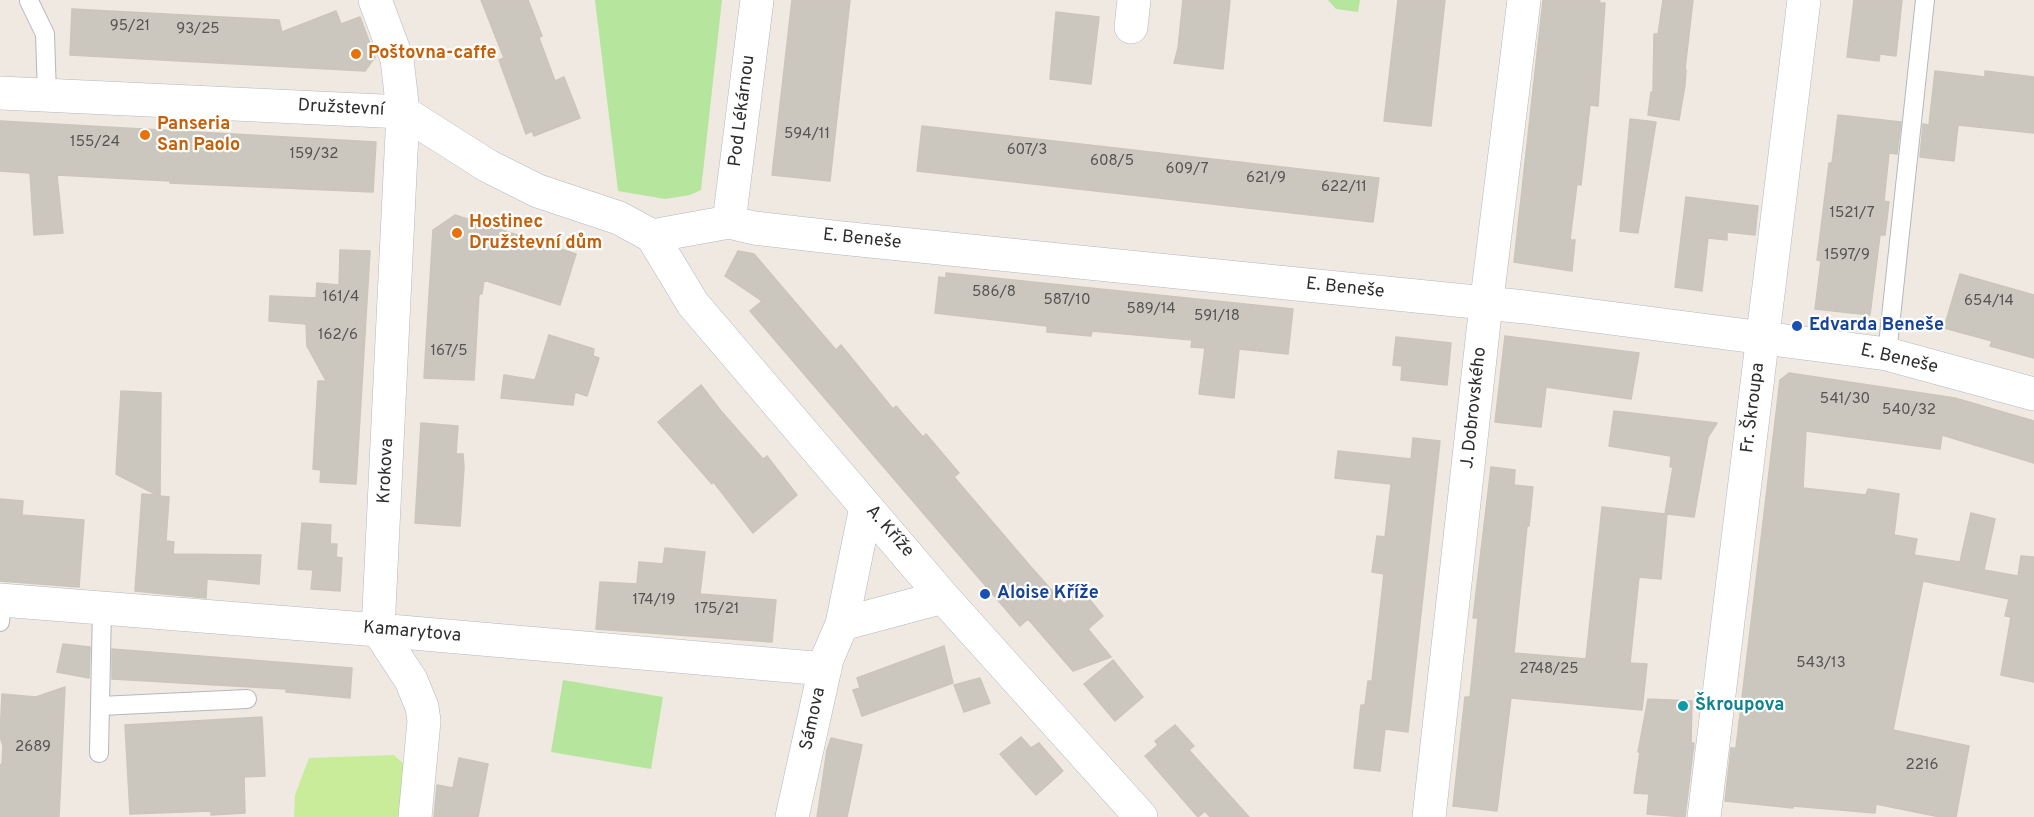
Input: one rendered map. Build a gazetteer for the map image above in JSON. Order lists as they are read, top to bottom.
{
  "streets": {
    "street": [
      "Družstevní",
      "Pod Lékárnou",
      "E. Beneše",
      "J. Dobrovského",
      "Fr. Škroupa",
      "Krokova",
      "A. Kříže",
      "Kamarytova",
      "Sámova"
    ]
  },
  "crossings": [
    ["Družstevní", "E. Beneše"],
    ["Družstevní", "Krokova"],
    ["Družstevní", "A. Kříže"],
    ["Pod Lékárnou", "E. Beneše"],
    ["E. Beneše", "J. Dobrovského"],
    ["E. Beneše", "Fr. Škroupa"],
    ["E. Beneše", "A. Kříže"],
    ["Krokova", "Kamarytova"],
    ["A. Kříže", "Sámova"],
    ["Kamarytova", "Sámova"]
  ],
  "places": [
    "Poštovna-caffe",
    "Panseria San Paolo",
    "Hostinec Družstevní dům",
    "Edvarda Beneše",
    "Aloise Kříže",
    "Škroupova"
  ],
  "house_numbers": [
    "95/21",
    "93/25",
    "594/11",
    "155/24",
    "607/3",
    "159/32",
    "608/5",
    "609/7",
    "621/9",
    "622/11",
    "1521/7",
    "1597/9",
    "586/8",
    "161/4",
    "587/10",
    "654/14",
    "589/14",
    "591/18",
    "162/6",
    "167/5",
    "541/30",
    "540/32",
    "174/19",
    "175/21",
    "543/13",
    "2748/25",
    "2689",
    "2216"
  ]
}
